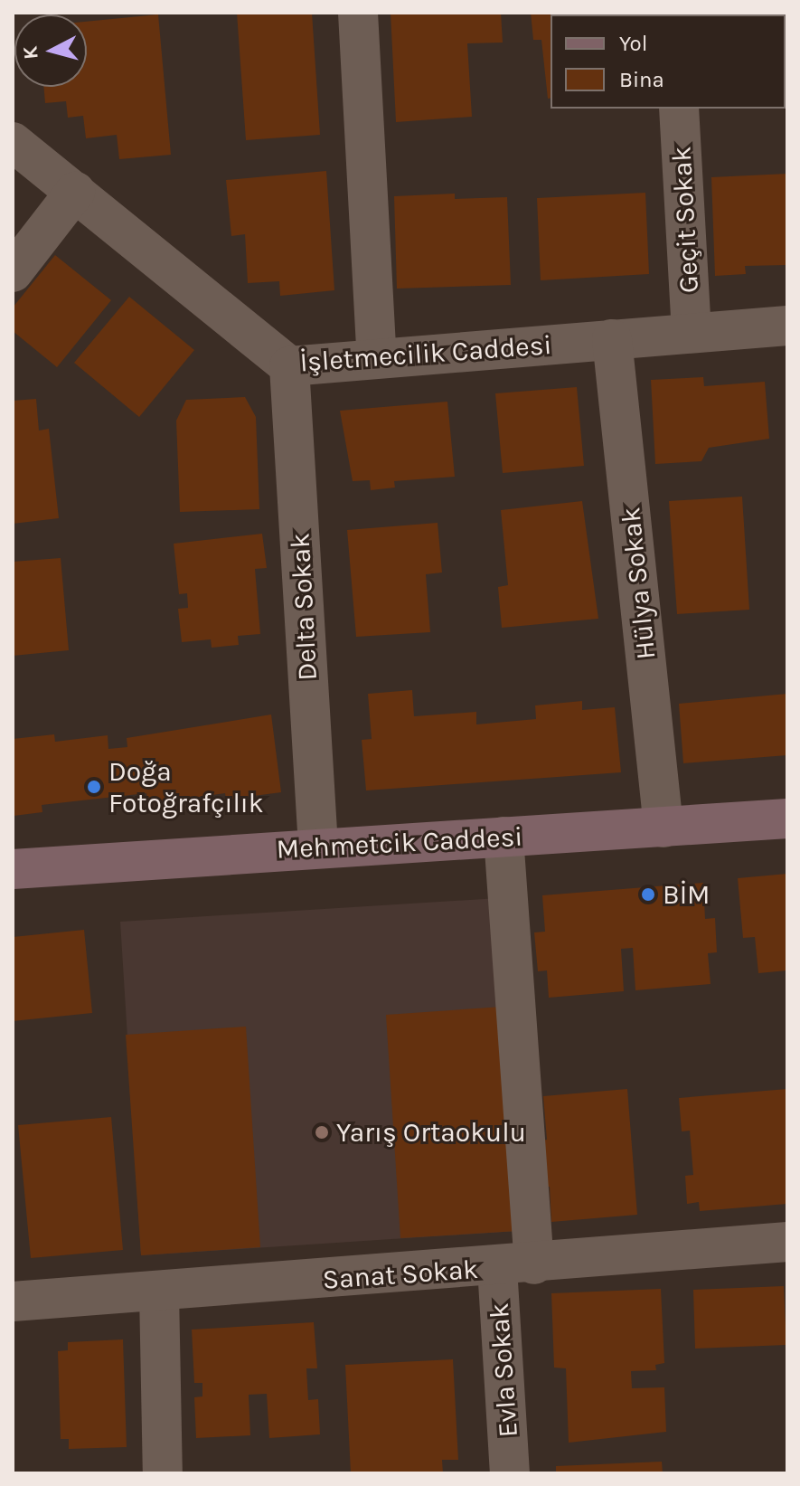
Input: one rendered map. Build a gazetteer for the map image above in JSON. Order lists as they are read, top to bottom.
{
  "streets": {
    "main road": ["Mehmetcik Caddesi"],
    "street": [
      "Geçit Sokak",
      "İşletmecilik Caddesi",
      "Hülya Sokak",
      "Delta Sokak",
      "Sanat Sokak",
      "Evla Sokak"
    ]
  },
  "crossings": [
    ["Geçit Sokak", "İşletmecilik Caddesi"],
    ["İşletmecilik Caddesi", "Hülya Sokak"],
    ["İşletmecilik Caddesi", "Delta Sokak"],
    ["Hülya Sokak", "Mehmetcik Caddesi"],
    ["Delta Sokak", "Mehmetcik Caddesi"],
    ["Mehmetcik Caddesi", "Evla Sokak"],
    ["Sanat Sokak", "Evla Sokak"]
  ],
  "places": ["Doğa Fotoğrafçılık", "BİM", "Yarış Ortaokulu"],
  "legend": ["Yol", "Bina"],
  "north": "left"
}
